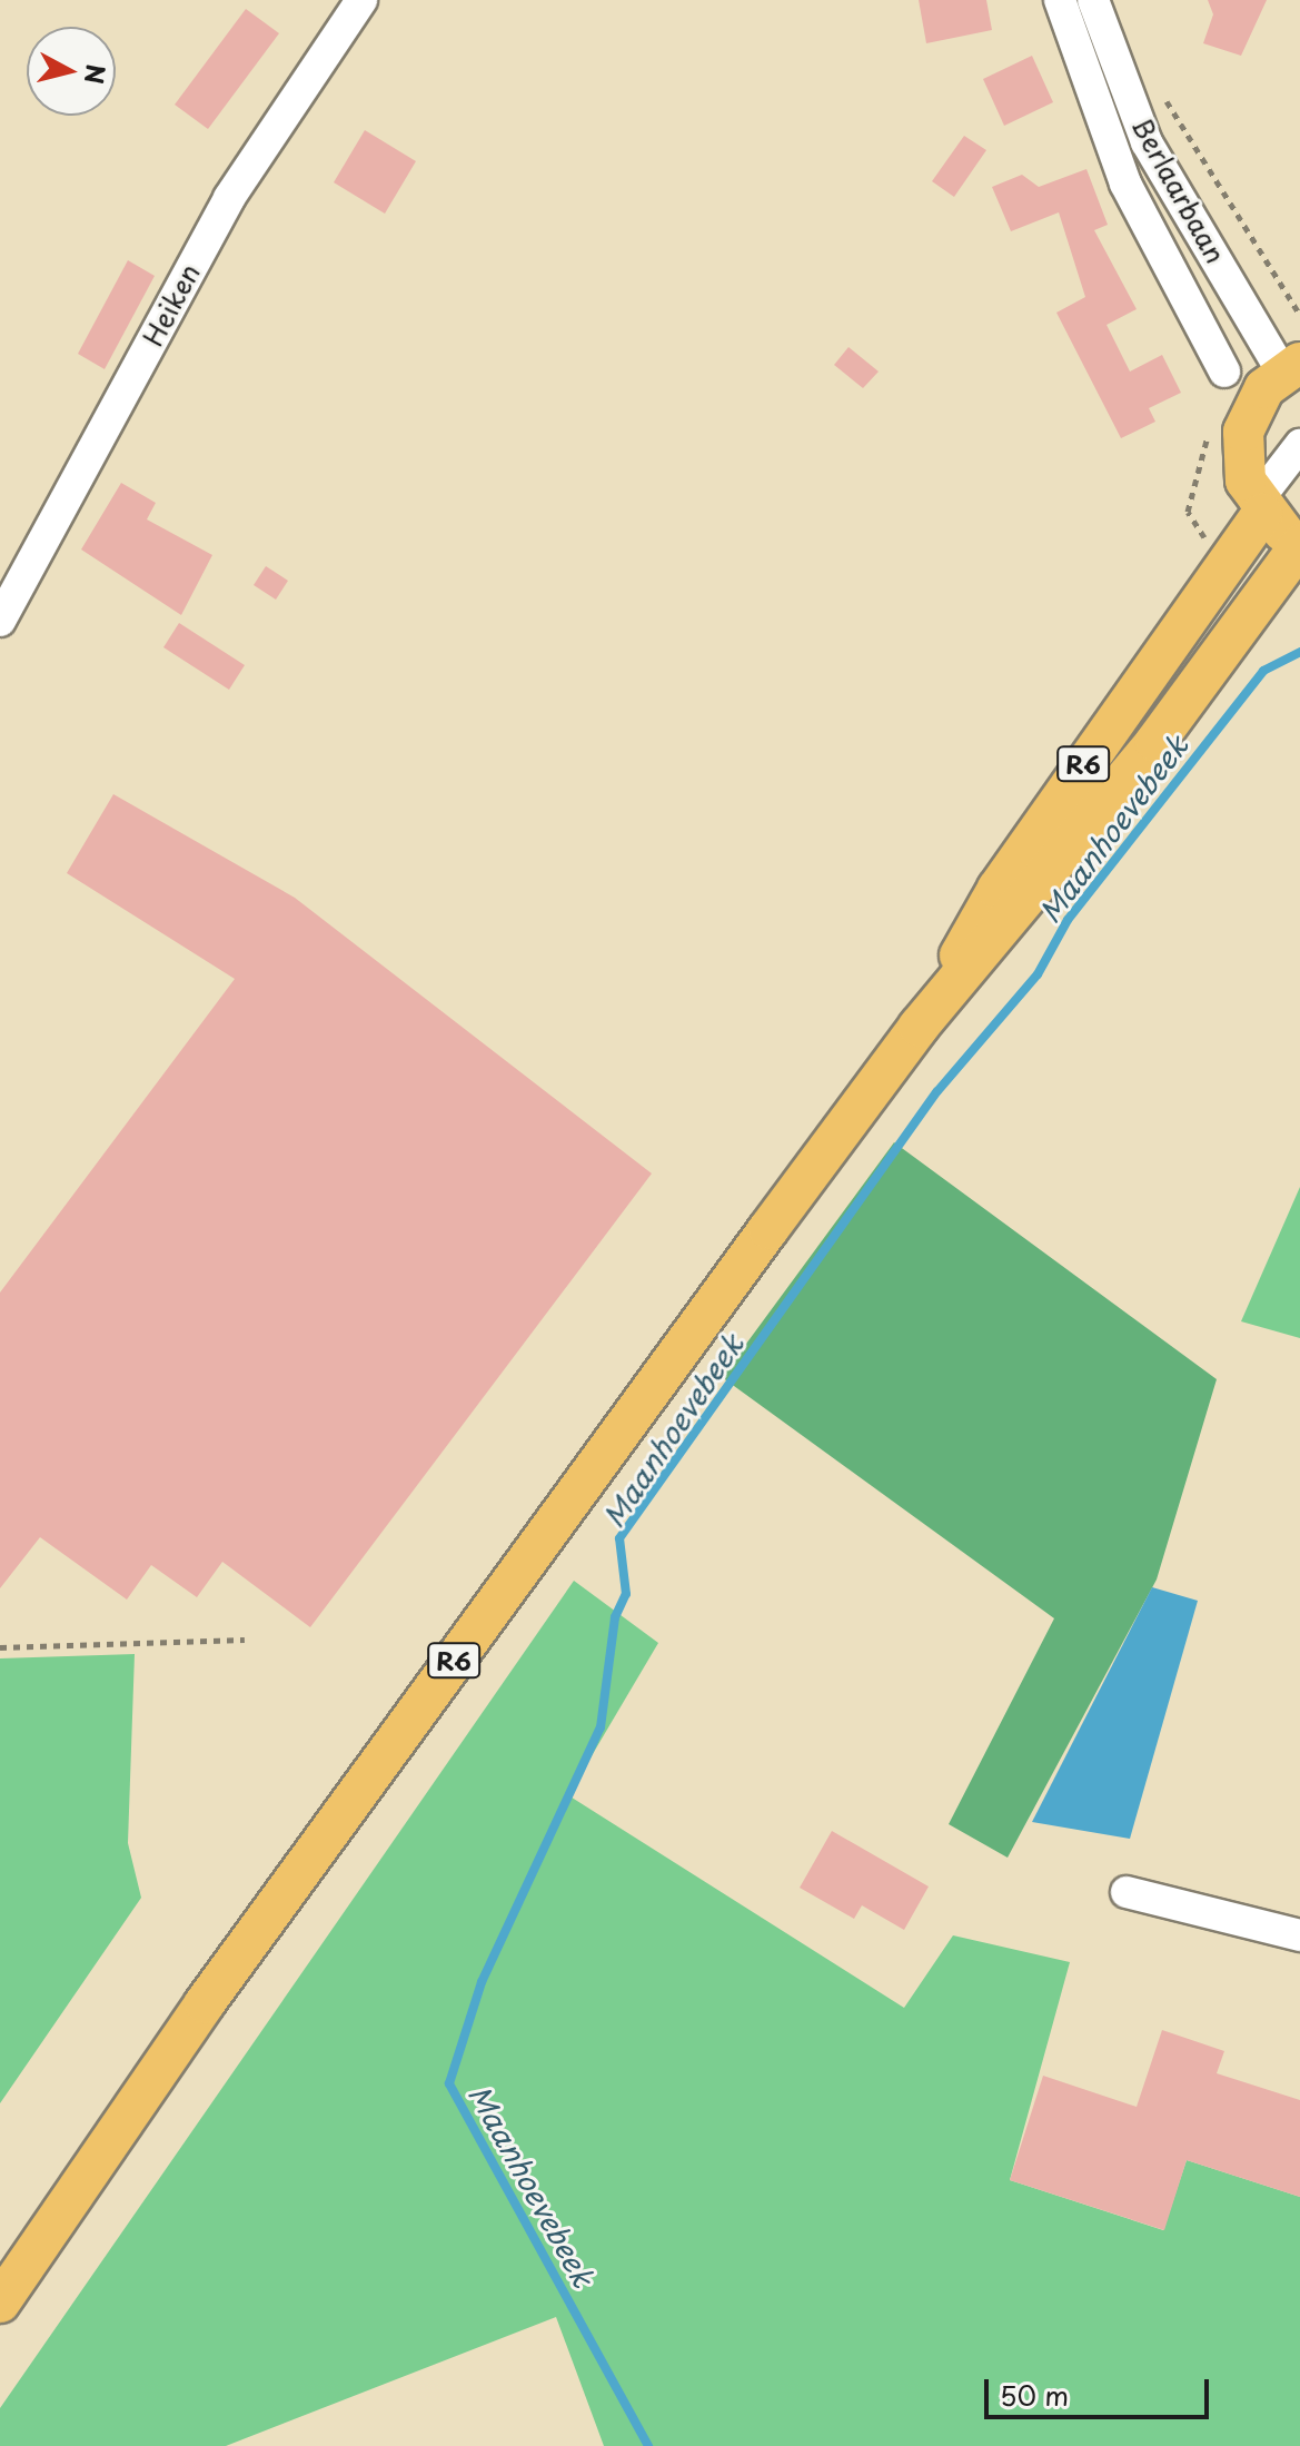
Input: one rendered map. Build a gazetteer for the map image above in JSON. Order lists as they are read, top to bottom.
{
  "streets": {
    "main road": ["R6"],
    "street": ["Berlaarbaan", "Heiken"]
  },
  "water": ["Maanhoevebeek"],
  "scale_bar": "50 m",
  "north": "right"
}
